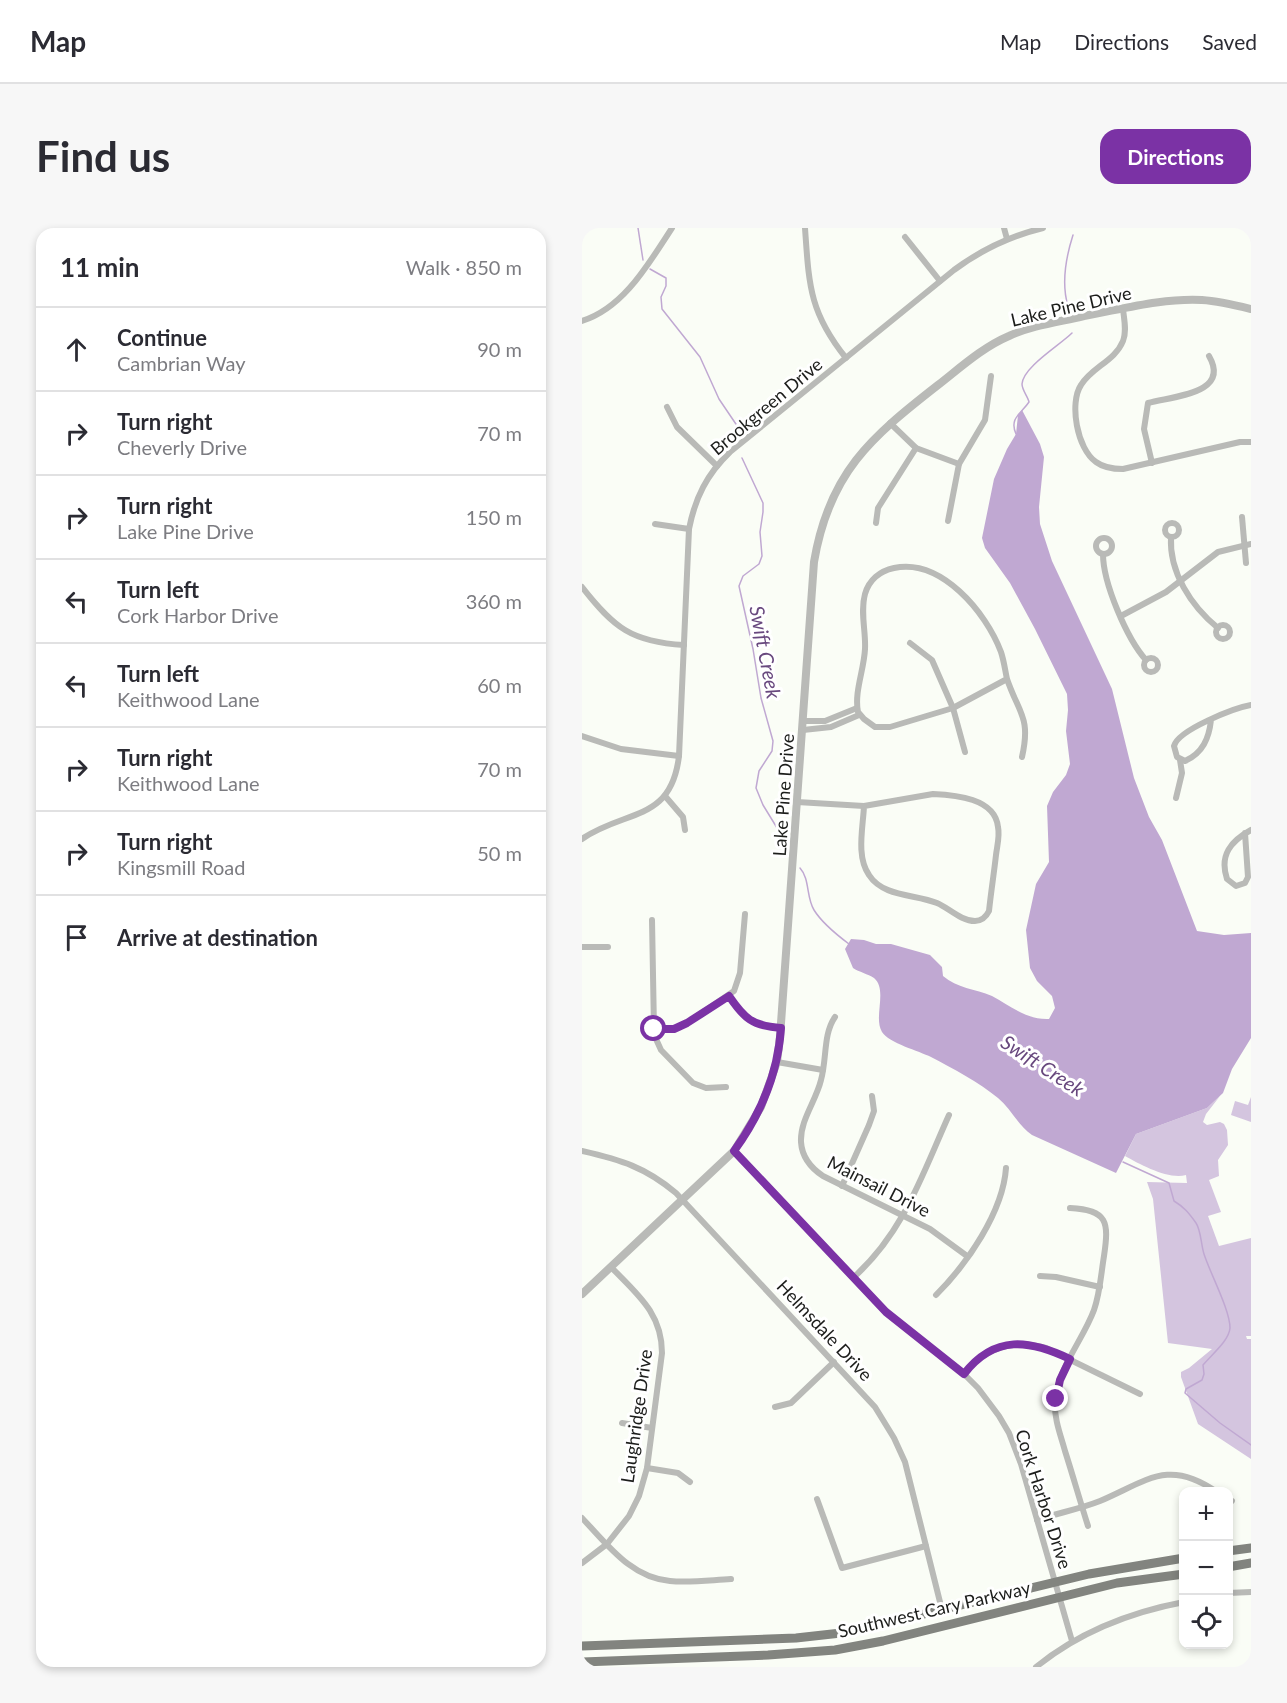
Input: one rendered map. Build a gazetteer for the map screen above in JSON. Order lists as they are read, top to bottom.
{
  "streets": {
    "main road": ["Southwest Cary Parkway"],
    "street": [
      "Lake Pine Drive",
      "Brookgreen Drive",
      "Mainsail Drive",
      "Helmsdale Drive",
      "Laughridge Drive",
      "Cork Harbor Drive"
    ]
  },
  "crossings": [
    ["Lake Pine Drive", "Helmsdale Drive"],
    ["Lake Pine Drive", "Laughridge Drive"],
    ["Lake Pine Drive", "Cork Harbor Drive"],
    ["Helmsdale Drive", "Southwest Cary Parkway"],
    ["Cork Harbor Drive", "Southwest Cary Parkway"]
  ],
  "water": ["Swift Creek"],
  "page": {
    "header": "Map",
    "nav": ["Map", "Directions", "Saved"],
    "buttons": "Directions",
    "title": "Find us",
    "heading": ["11 min", "Walk · 850 m"],
    "list": [
      ["Continue", "Cambrian Way", "90 m"],
      ["Turn right", "Cheverly Drive", "70 m"],
      ["Turn right", "Lake Pine Drive", "150 m"],
      ["Turn left", "Cork Harbor Drive", "360 m"],
      ["Turn left", "Keithwood Lane", "60 m"],
      ["Turn right", "Keithwood Lane", "70 m"],
      ["Turn right", "Kingsmill Road", "50 m"],
      "Arrive at destination"
    ],
    "map_buttons": ["+", "−"]
  }
}
